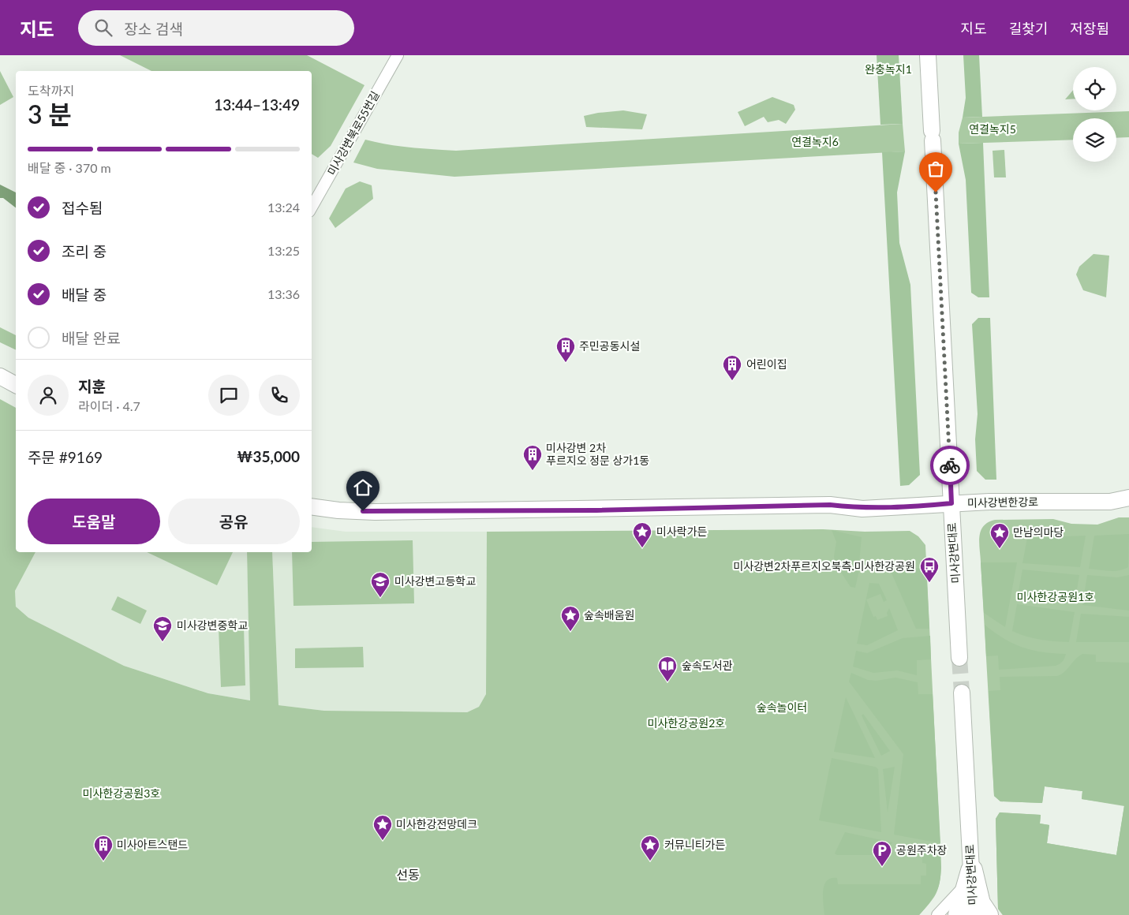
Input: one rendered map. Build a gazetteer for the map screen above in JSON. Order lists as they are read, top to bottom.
{
  "streets": {
    "street": ["미사강변북로55번길", "미사강변한강로", "미사강변대로"]
  },
  "crossings": [
    ["미사강변한강로", "미사강변대로"]
  ],
  "districts": ["선동"],
  "parks": [
    "완충녹지1",
    "연결녹지5",
    "연결녹지6",
    "미사한강공원1호",
    "숲속놀이터",
    "미사한강공원2호",
    "미사한강공원3호"
  ],
  "places": {
    "building": [
      "주민공동시설",
      "어린이집",
      "미사강변 2차 푸르지오 정문 상가1동",
      "미사아트스탠드"
    ],
    "place": [
      "미사락가든",
      "만남의마당",
      "숲속배움원",
      "미사한강전망데크",
      "커뮤니티가든"
    ],
    "bus stop": ["미사강변2차푸르지오북측.미사한강공원"],
    "school or university": ["미사강변고등학교", "미사강변중학교"],
    "library": ["숲속도서관"],
    "parking": ["공원주차장"]
  },
  "page": {
    "header": "지도",
    "search": "장소 검색",
    "nav": ["지도", "길찾기", "저장됨"],
    "heading": ["3 분", "도착까지", "13:44–13:49"],
    "panel": [
      "지훈",
      "라이더 · 4.7",
      "주문 #9169",
      "₩35,000"
    ],
    "bar": "배달 중 · 370 m",
    "list": [
      ["접수됨", "13:24"],
      ["조리 중", "13:25"],
      ["배달 중", "13:36"],
      "배달 완료"
    ],
    "buttons": ["도움말", "공유"]
  }
}
